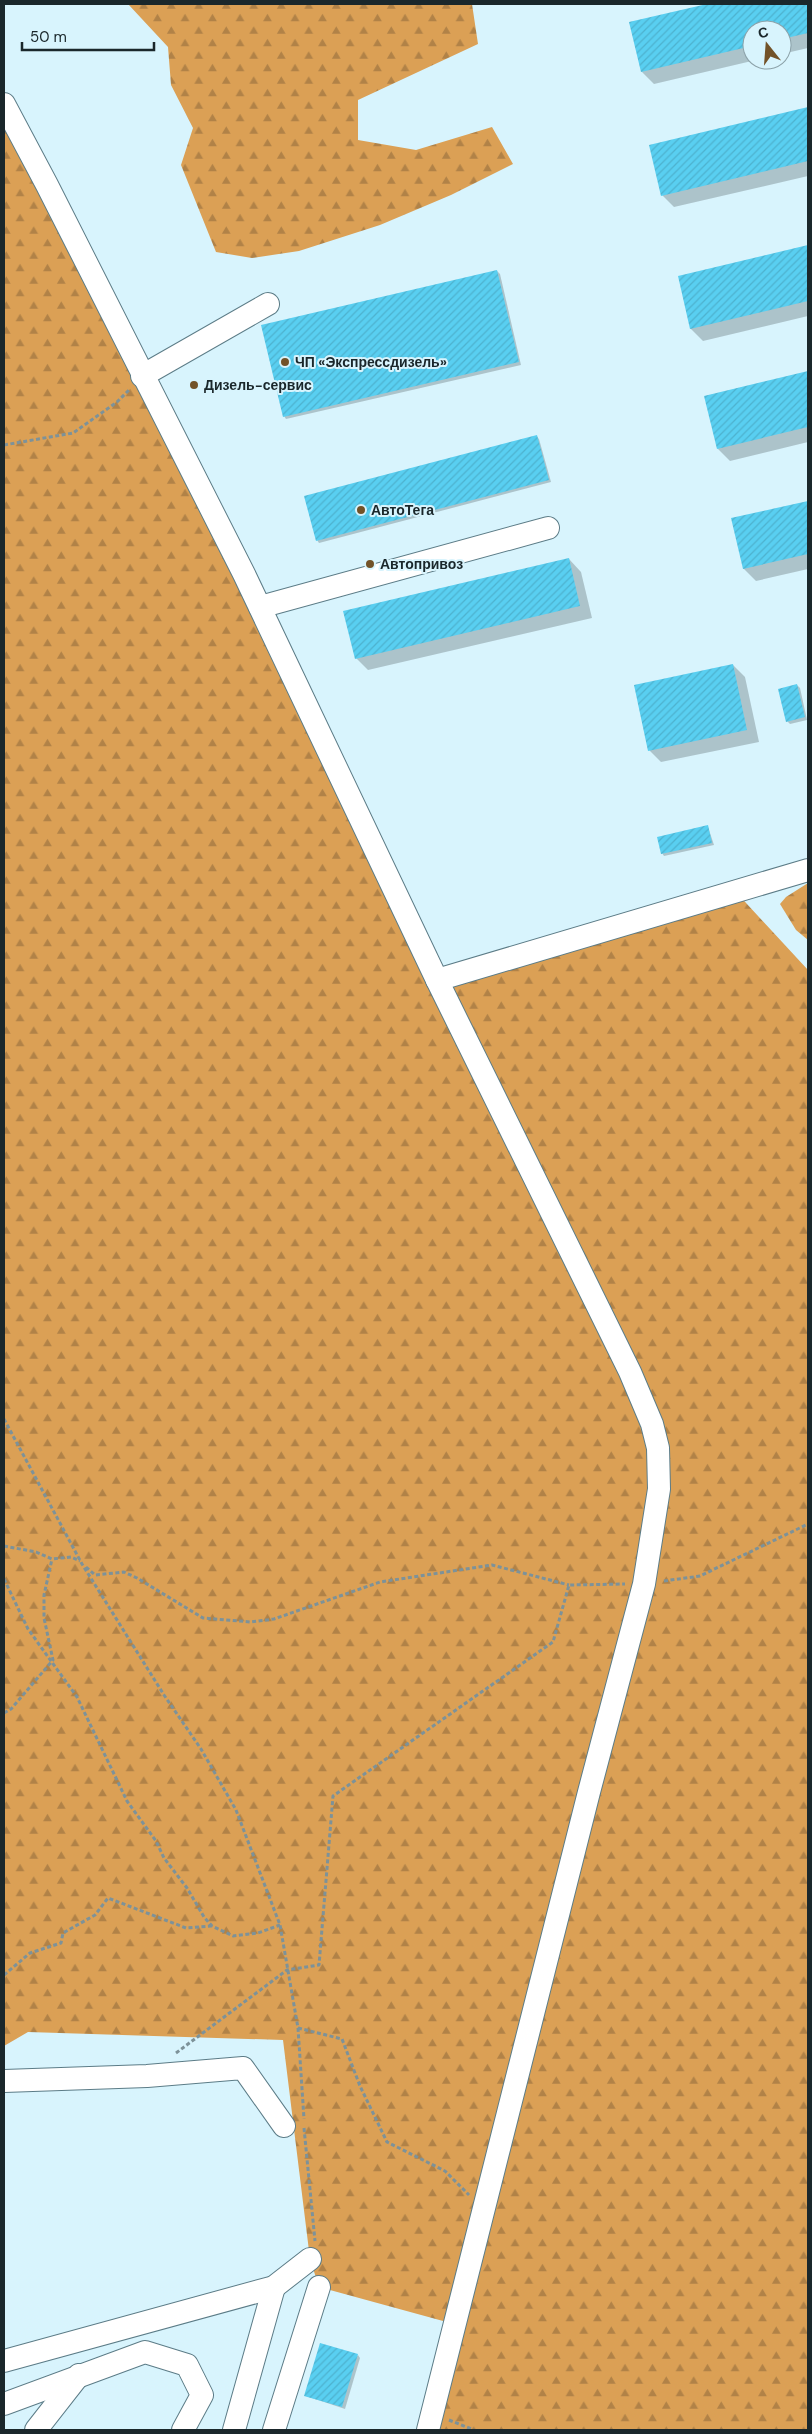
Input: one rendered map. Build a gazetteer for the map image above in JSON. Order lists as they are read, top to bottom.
{
  "places": [
    "ЧП «Экспрессдизель»",
    "Дизель-сервис",
    "АвтоТега",
    "Автопривоз"
  ],
  "scale_bar": "50 m",
  "north": "top"
}
